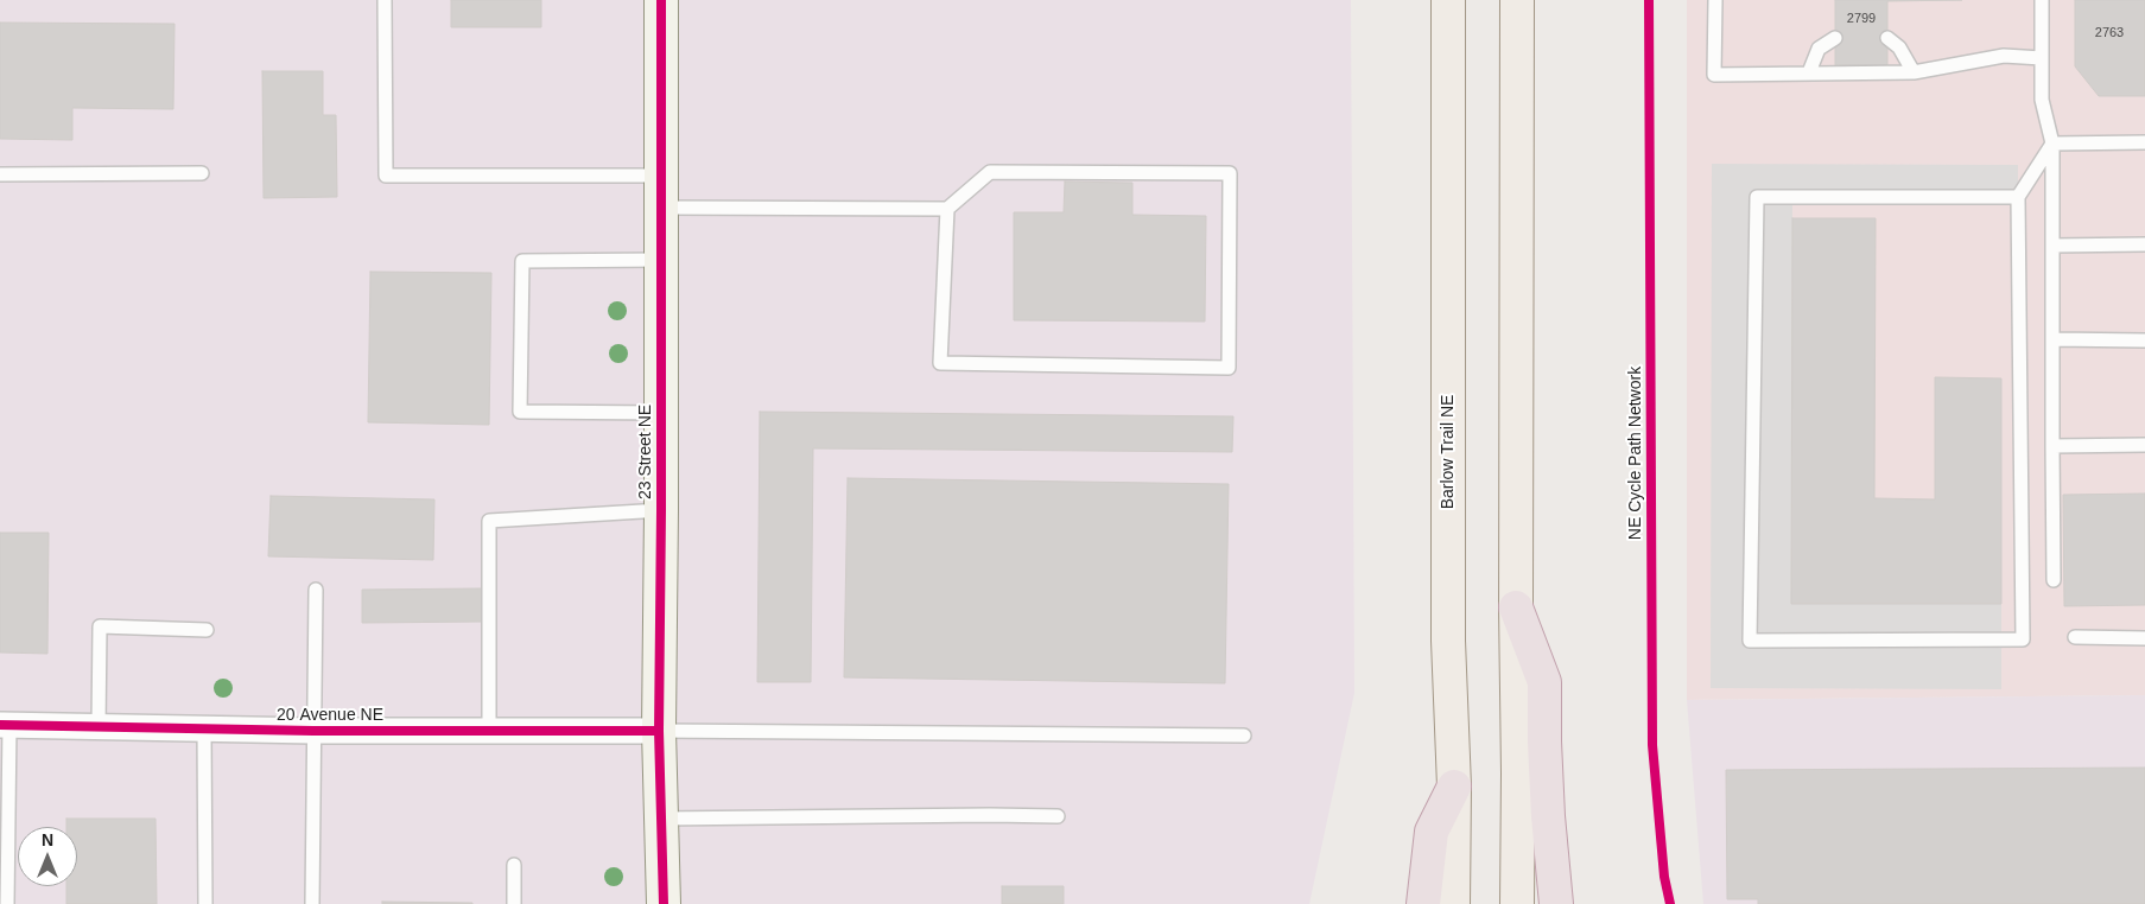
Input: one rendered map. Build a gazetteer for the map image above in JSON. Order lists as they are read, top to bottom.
{
  "streets": {
    "main road": ["Barlow Trail NE"],
    "street": ["23 Street NE", "20 Avenue NE"],
    "cycle path": ["NE Cycle Path Network"]
  },
  "crossings": [
    ["23 Street NE", "20 Avenue NE"]
  ],
  "house_numbers": ["2799", "2763"],
  "north": "top"
}
